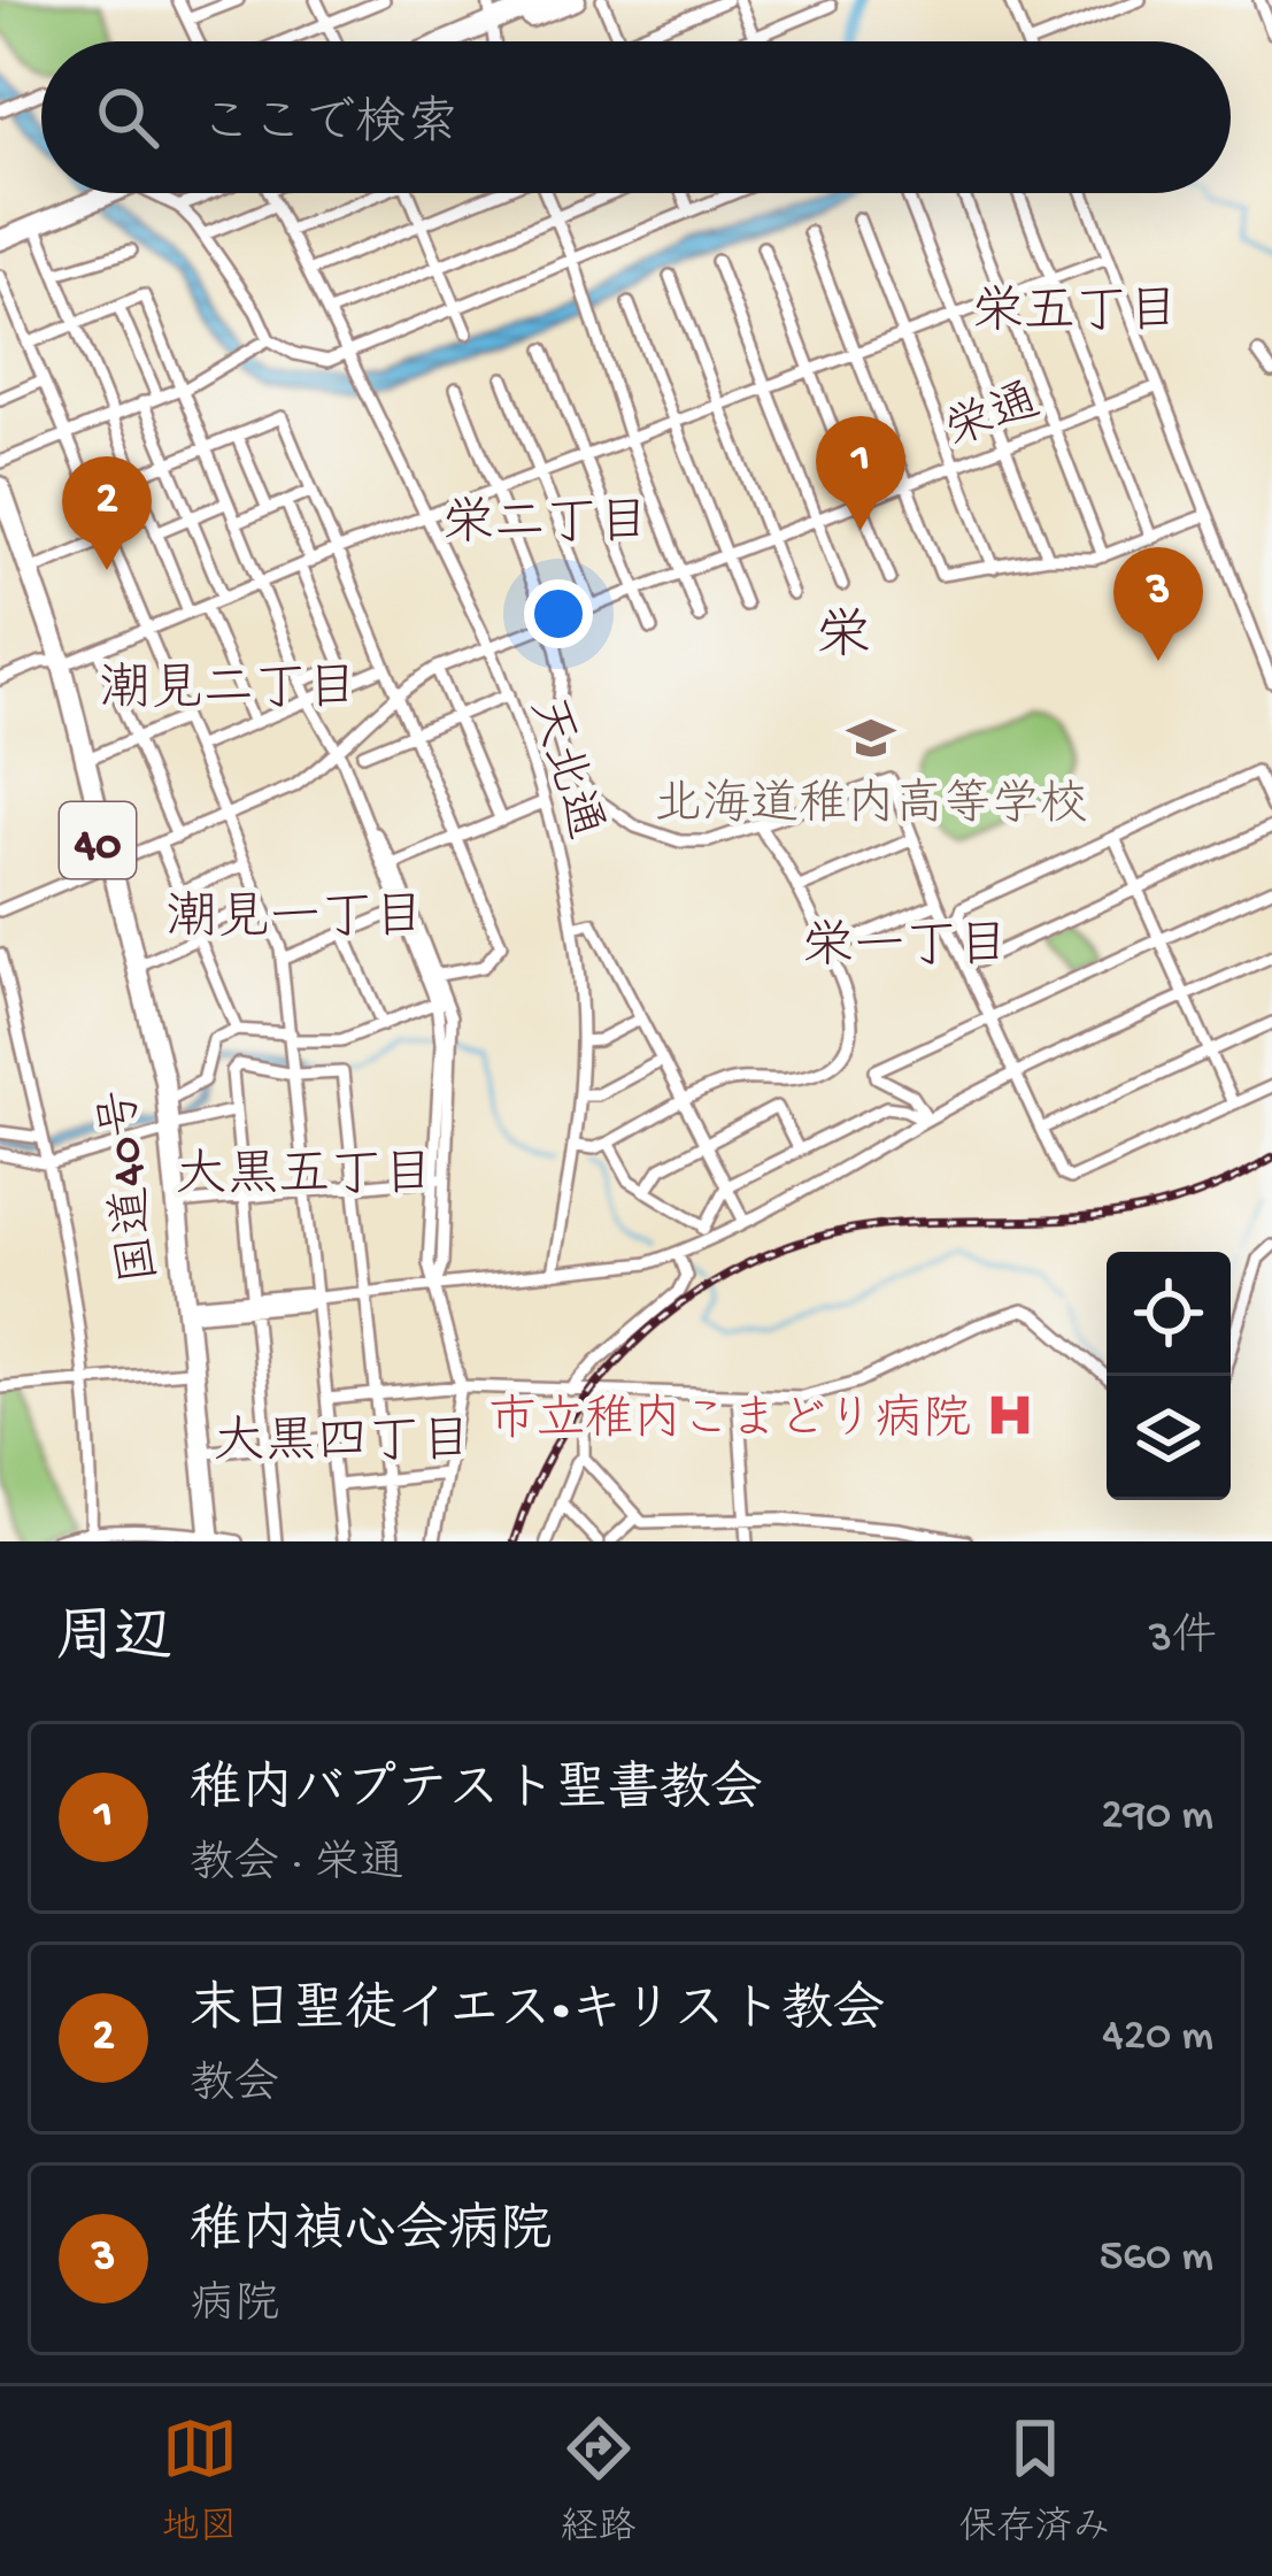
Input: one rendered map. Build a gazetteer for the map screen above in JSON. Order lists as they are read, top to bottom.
{
  "streets": {
    "highway": ["40", "国道40号"],
    "street": ["栄通", "天北通"]
  },
  "crossings": [
    ["栄通", "天北通"],
    ["栄通", "国道40号"]
  ],
  "districts": [
    "栄五丁目",
    "栄二丁目",
    "栄",
    "潮見二丁目",
    "潮見一丁目",
    "栄一丁目",
    "大黒五丁目",
    "大黒四丁目"
  ],
  "places": {
    "school or university": ["北海道稚内高等学校"],
    "hospital": ["市立稚内こまどり病院"]
  },
  "page": {
    "search": "ここで検索",
    "pins": ["1", "2", "3"],
    "heading": ["周辺", "3件"],
    "list": [
      {
        "mark": "1",
        "name": "稚内バプテスト聖書教会",
        "note": "教会 · 栄通",
        "value": "290 m"
      },
      {
        "mark": "2",
        "name": "末日聖徒イエス•キリスト教会",
        "note": "教会",
        "value": "420 m"
      },
      {
        "mark": "3",
        "name": "稚内禎心会病院",
        "note": "病院",
        "value": "560 m"
      }
    ],
    "nav": ["地図", "経路", "保存済み"]
  }
}
